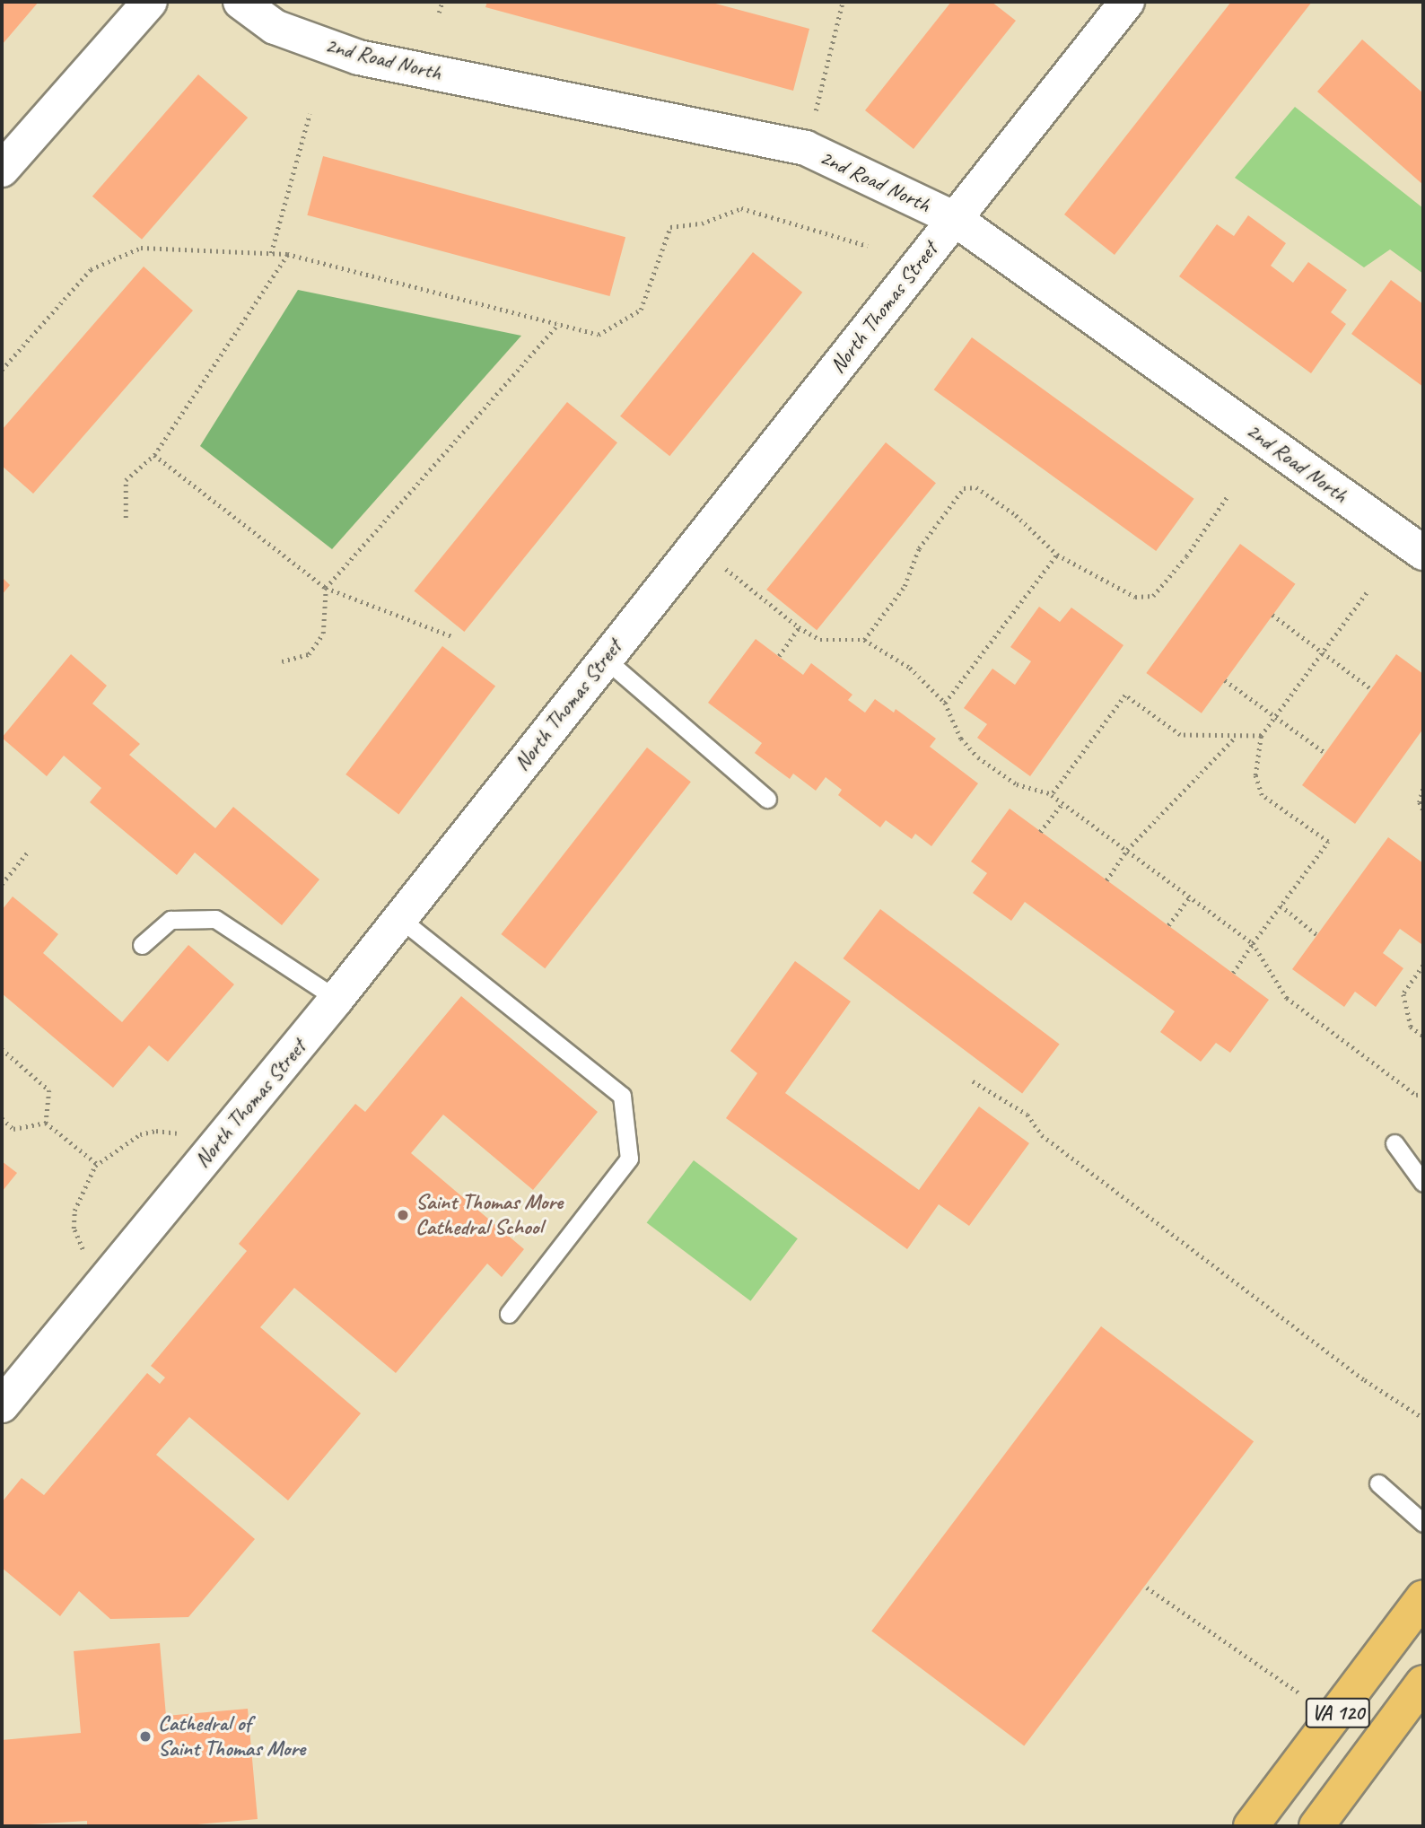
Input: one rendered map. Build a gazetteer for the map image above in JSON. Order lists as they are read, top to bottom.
{
  "streets": {
    "main road": ["VA 120"],
    "street": ["2nd Road North", "North Thomas Street"]
  },
  "crossings": [
    ["2nd Road North", "North Thomas Street"]
  ],
  "places": ["Saint Thomas More Cathedral School", "Cathedral of Saint Thomas More"]
}
